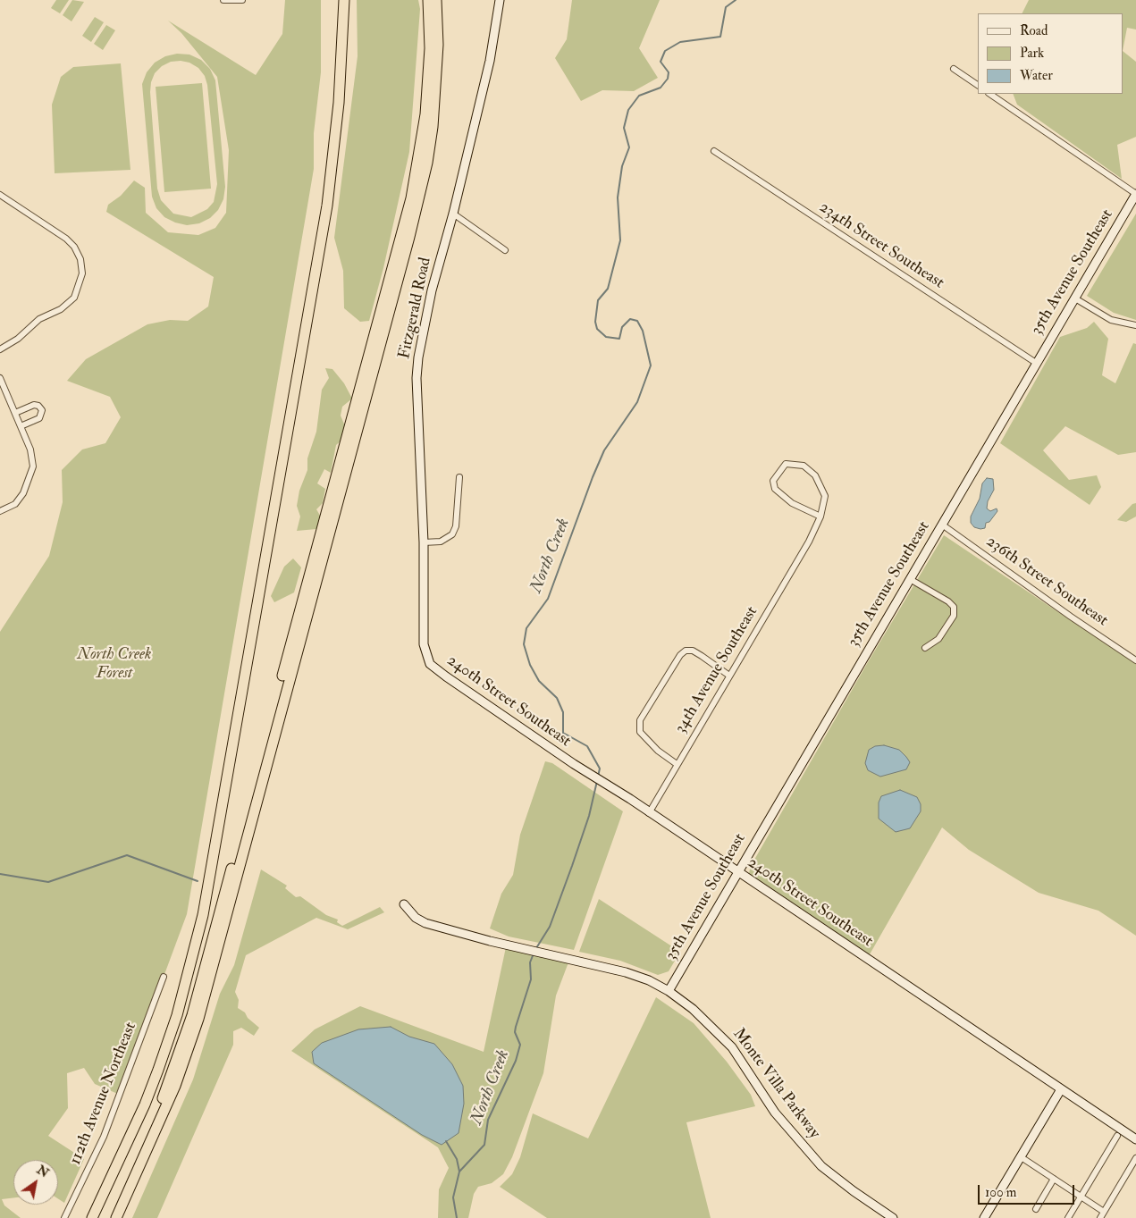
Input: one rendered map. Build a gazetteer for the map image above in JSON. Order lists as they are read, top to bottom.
{
  "streets": {
    "street": [
      "234th Street Southeast",
      "35th Avenue Southeast",
      "Fitzgerald Road",
      "236th Street Southeast",
      "34th Avenue Southeast",
      "240th Street Southeast",
      "Monte Villa Parkway",
      "112th Avenue Northeast"
    ]
  },
  "crossings": [
    ["234th Street Southeast", "35th Avenue Southeast"],
    ["35th Avenue Southeast", "236th Street Southeast"],
    ["35th Avenue Southeast", "240th Street Southeast"],
    ["35th Avenue Southeast", "Monte Villa Parkway"],
    ["Fitzgerald Road", "240th Street Southeast"],
    ["34th Avenue Southeast", "240th Street Southeast"]
  ],
  "water": ["North Creek"],
  "parks": ["North Creek Forest"],
  "legend": ["Road", "Park", "Water"],
  "scale_bar": "100 m",
  "north": "top right"
}
